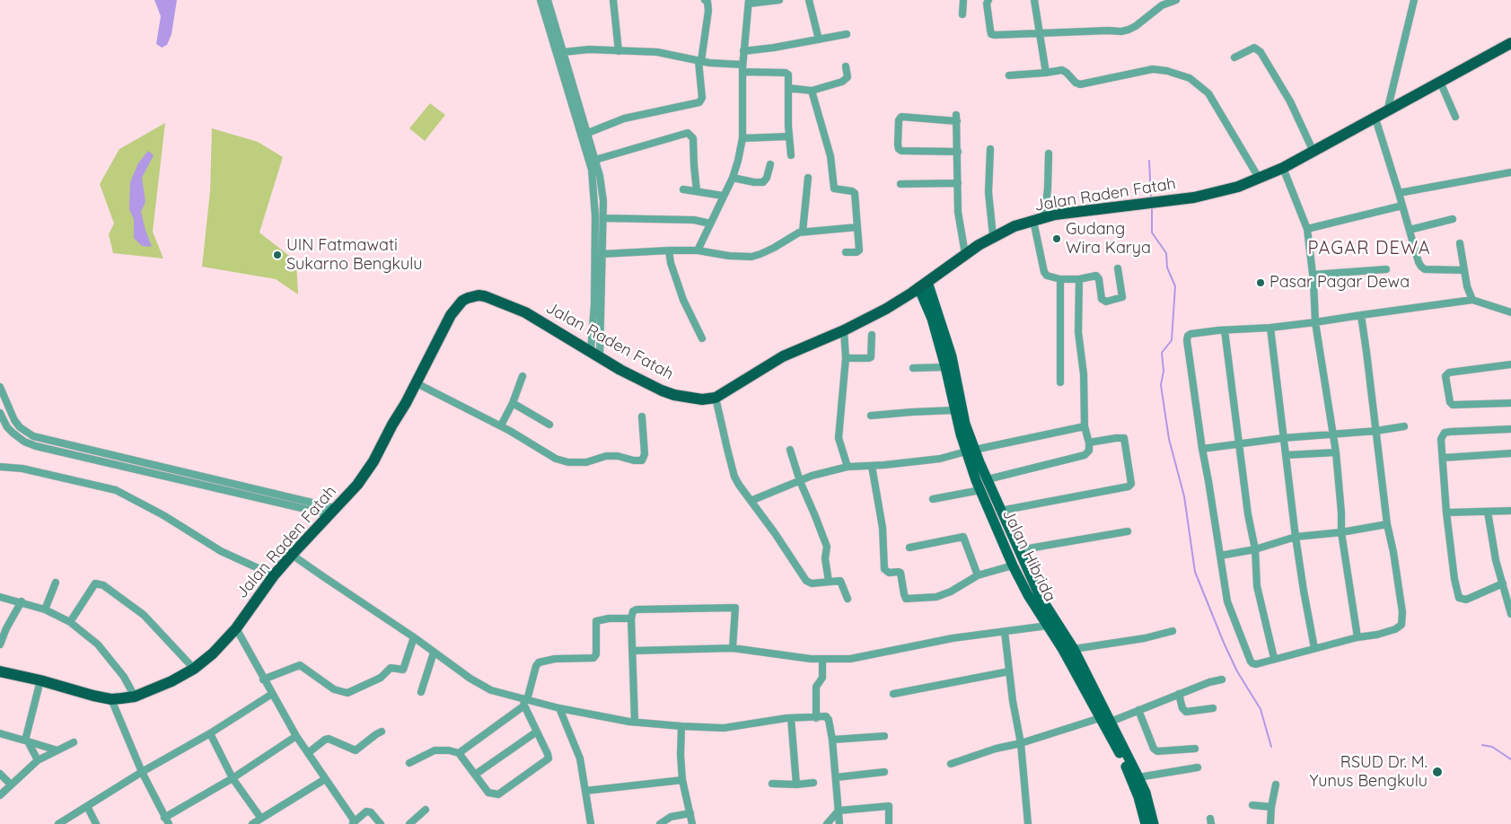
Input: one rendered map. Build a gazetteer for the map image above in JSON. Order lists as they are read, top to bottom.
{
  "streets": {
    "highway": ["Jalan Raden Fatah"],
    "main road": ["Jalan Hibrida"]
  },
  "crossings": [
    ["Jalan Raden Fatah", "Jalan Hibrida"]
  ],
  "districts": ["PAGAR DEWA"],
  "places": [
    "Gudang Wira Karya",
    "UIN Fatmawati Sukarno Bengkulu",
    "Pasar Pagar Dewa",
    "RSUD Dr. M. Yunus Bengkulu"
  ]
}
